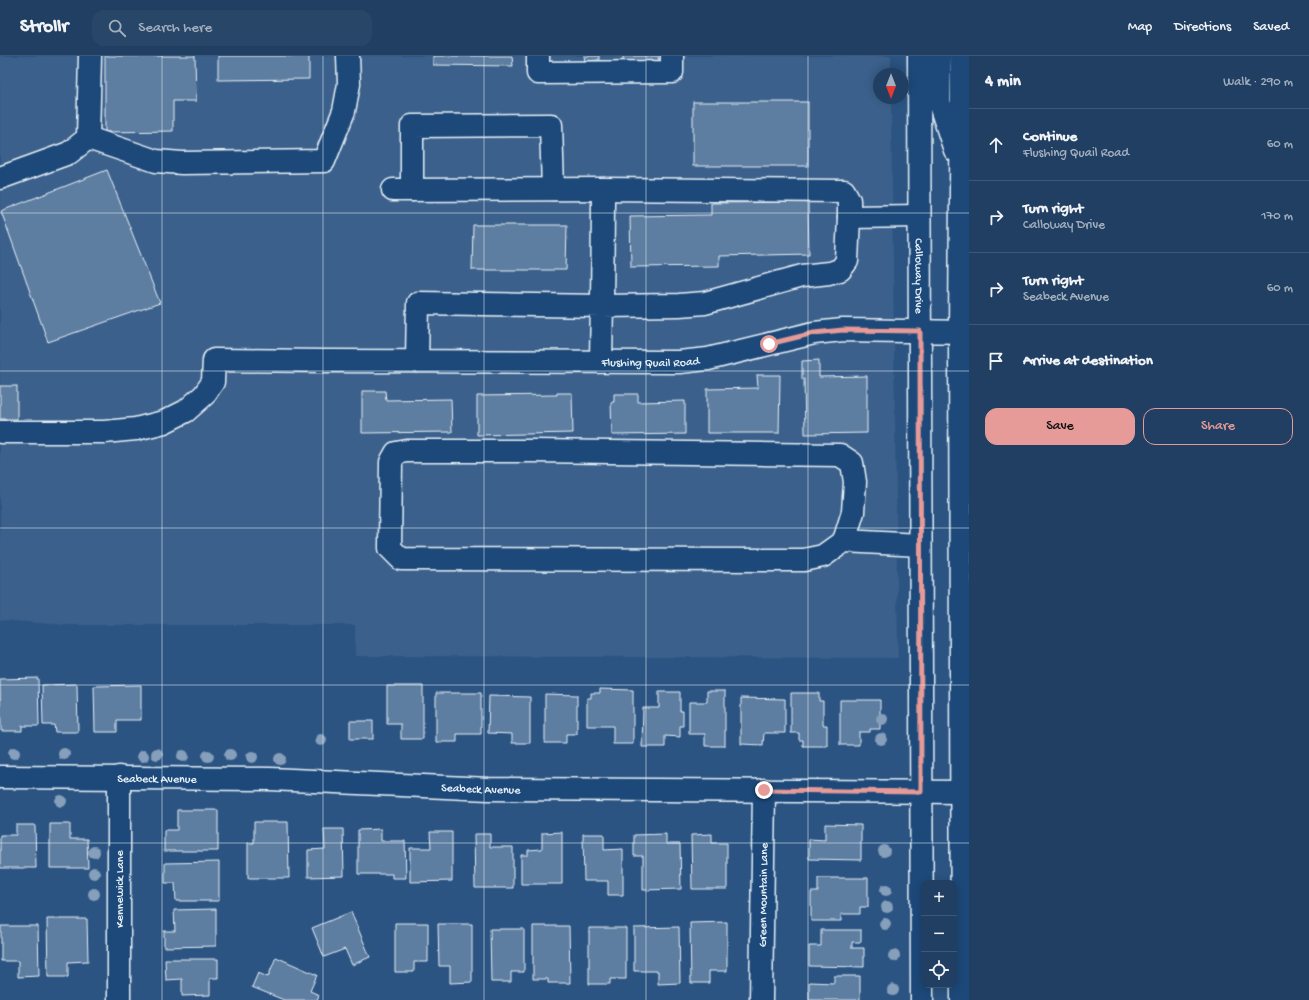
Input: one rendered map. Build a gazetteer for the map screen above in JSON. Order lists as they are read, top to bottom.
{
  "streets": {
    "street": [
      "Calloway Drive",
      "Flushing Quail Road",
      "Seabeck Avenue",
      "Kennewick Lane",
      "Green Mountain Lane"
    ]
  },
  "crossings": [
    ["Calloway Drive", "Flushing Quail Road"],
    ["Calloway Drive", "Seabeck Avenue"],
    ["Seabeck Avenue", "Kennewick Lane"],
    ["Seabeck Avenue", "Green Mountain Lane"]
  ],
  "north": "bottom",
  "page": {
    "header": "Strollr",
    "search": "Search here",
    "nav": ["Map", "Directions", "Saved"],
    "heading": ["4 min", "Walk · 290 m"],
    "list": [
      ["Continue", "Flushing Quail Road", "60 m"],
      ["Turn right", "Calloway Drive", "170 m"],
      ["Turn right", "Seabeck Avenue", "60 m"],
      "Arrive at destination"
    ],
    "buttons": ["Save", "Share"],
    "map_buttons": ["+", "−"]
  }
}
